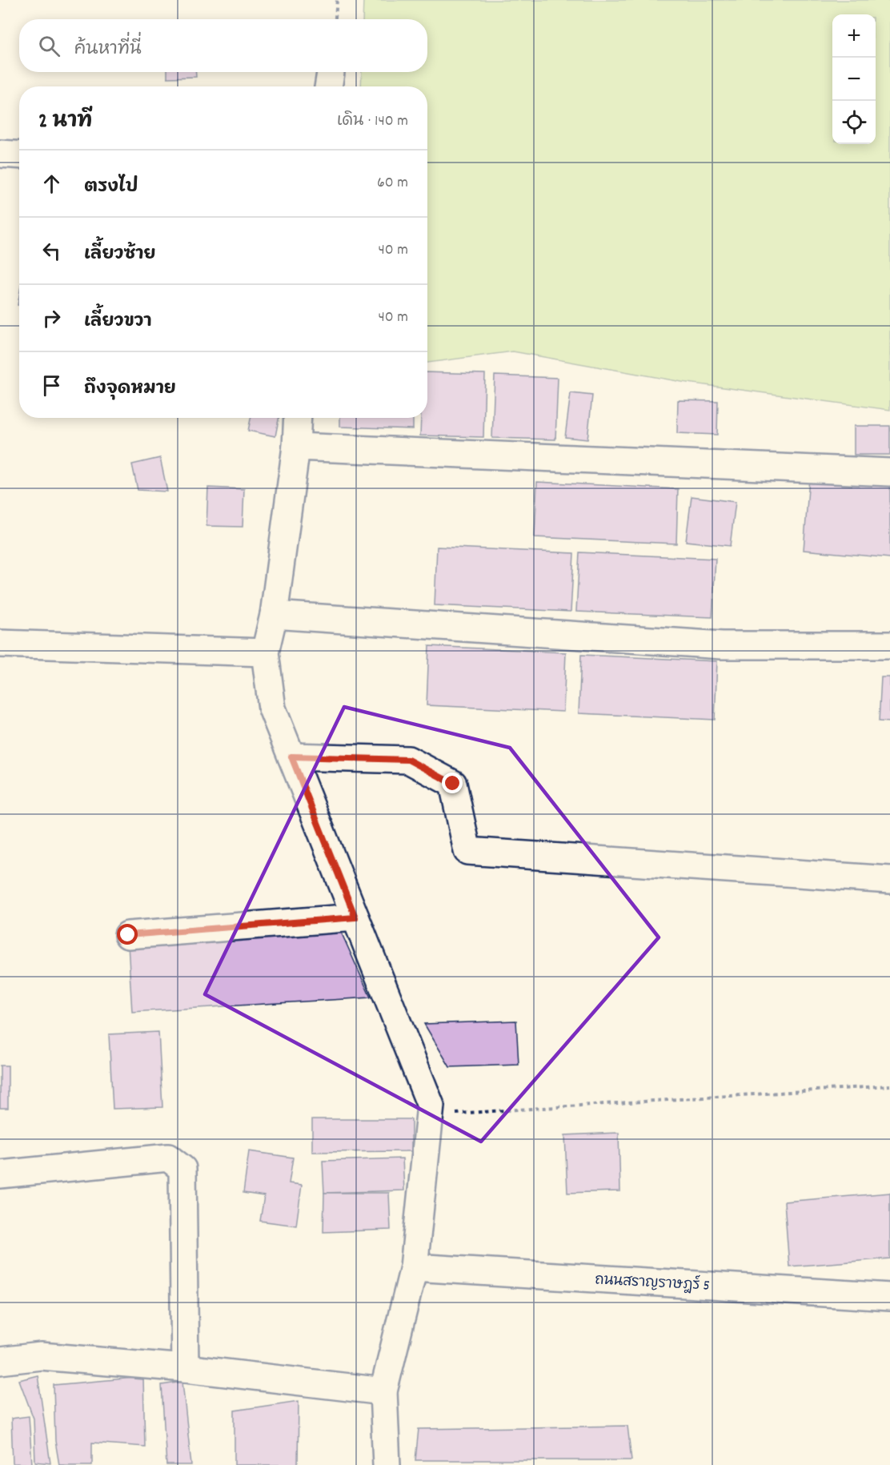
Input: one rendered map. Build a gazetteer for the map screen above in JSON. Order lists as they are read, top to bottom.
{
  "streets": {
    "street": ["ถนนสราญราษฎร์ 5"]
  },
  "page": {
    "map_buttons": ["+", "−"],
    "search": "ค้นหาที่นี่",
    "heading": ["2 นาที", "เดิน · 140 m"],
    "list": [
      ["ตรงไป", "60 m"],
      ["เลี้ยวซ้าย", "40 m"],
      ["เลี้ยวขวา", "40 m"],
      "ถึงจุดหมาย"
    ]
  }
}
